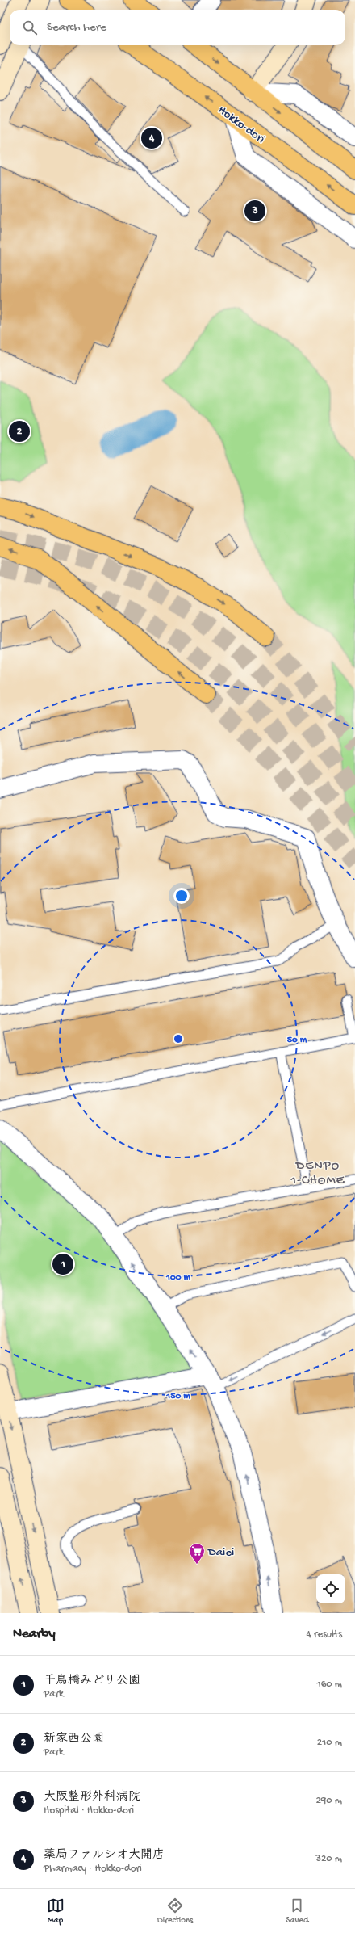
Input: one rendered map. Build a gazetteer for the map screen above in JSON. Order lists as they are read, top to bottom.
{
  "streets": {
    "main road": ["Hokko-dori"]
  },
  "districts": ["DENPO 1-CHOME"],
  "places": {
    "supermarket": ["Daiei"]
  },
  "page": {
    "search": "Search here",
    "pins": [
      "4",
      "3",
      "2",
      "1"
    ],
    "heading": ["Nearby", "4 results"],
    "list": [
      {
        "mark": "1",
        "name": "千鳥橋みどり公園",
        "note": "Park",
        "value": "160 m"
      },
      {
        "mark": "2",
        "name": "新家西公園",
        "note": "Park",
        "value": "210 m"
      },
      {
        "mark": "3",
        "name": "大阪整形外科病院",
        "note": "Hospital · Hokko-dori",
        "value": "290 m"
      },
      {
        "mark": "4",
        "name": "薬局ファルシオ大開店",
        "note": "Pharmacy · Hokko-dori",
        "value": "320 m"
      }
    ],
    "nav": ["Map", "Directions", "Saved"]
  },
  "rings": ["50 m", "100 m", "150 m"]
}
